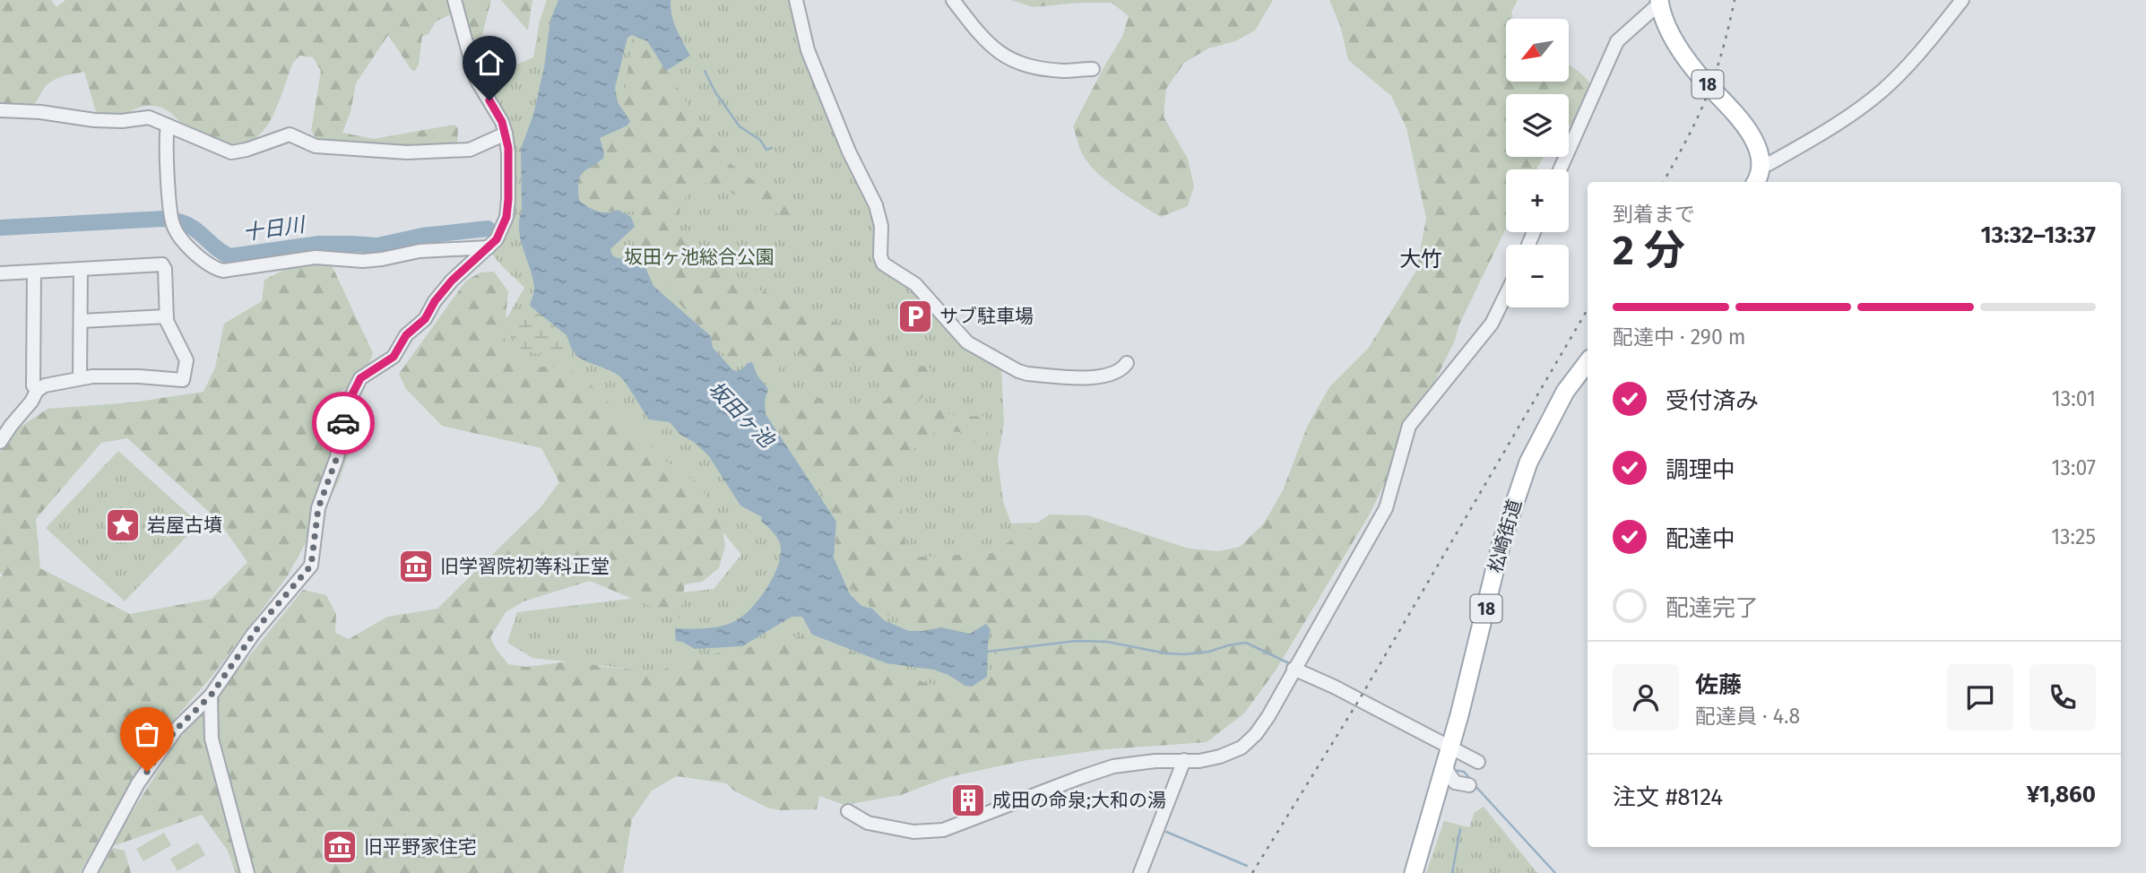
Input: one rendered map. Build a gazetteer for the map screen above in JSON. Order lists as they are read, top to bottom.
{
  "streets": {
    "main road": ["18", "松崎街道"]
  },
  "districts": ["大竹"],
  "water": ["十日川", "坂田ヶ池"],
  "parks": ["坂田ヶ池総合公園"],
  "places": {
    "parking": ["サブ駐車場"],
    "place": ["岩屋古墳"],
    "museum": ["旧学習院初等科正堂", "旧平野家住宅"],
    "building": ["成田の命泉;大和の湯"]
  },
  "north": "bottom left",
  "page": {
    "map_buttons": ["+", "−"],
    "heading": ["2 分", "到着まで", "13:32–13:37"],
    "panel": [
      "佐藤",
      "配達員 · 4.8",
      "注文 #8124",
      "¥1,860"
    ],
    "bar": "配達中 · 290 m",
    "list": [
      ["受付済み", "13:01"],
      ["調理中", "13:07"],
      ["配達中", "13:25"],
      "配達完了"
    ]
  }
}
